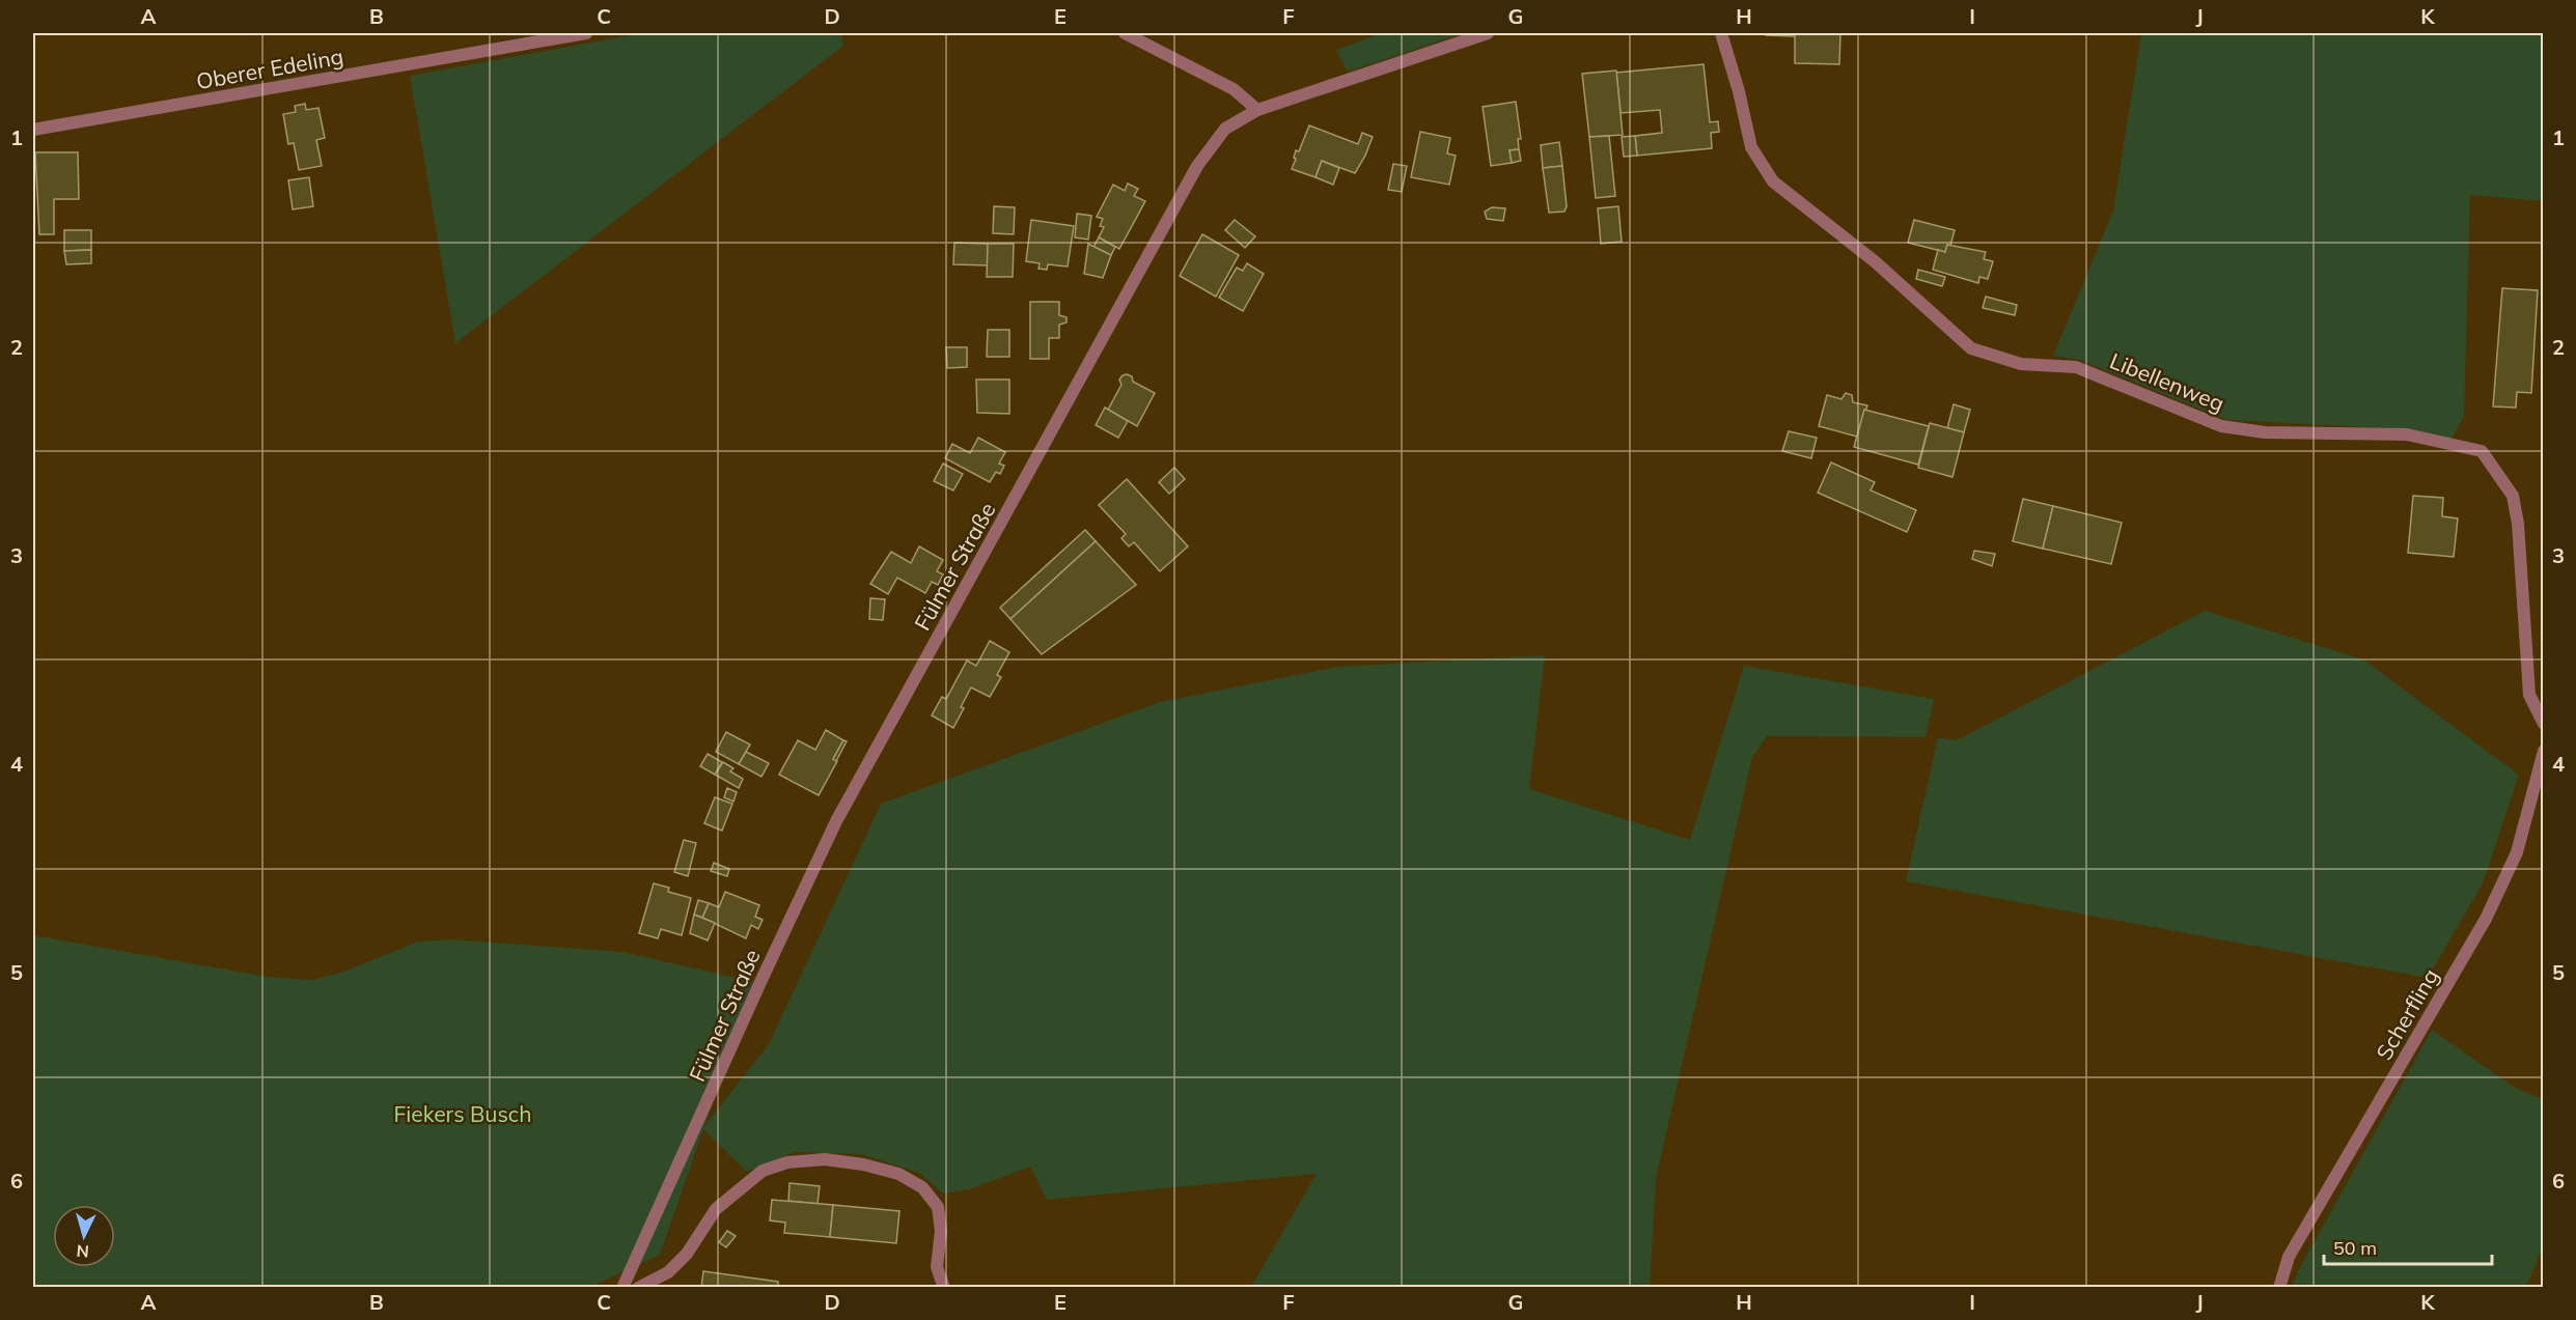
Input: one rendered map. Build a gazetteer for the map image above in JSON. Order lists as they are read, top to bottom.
{
  "streets": {
    "street": [
      "Oberer Edeling",
      "Libellenweg",
      "Fülmer Straße",
      "Scherfling"
    ]
  },
  "parks": ["Fiekers Busch"],
  "scale_bar": "50 m",
  "north": "bottom",
  "grid": {
    "columns": [
      "A",
      "B",
      "C",
      "D",
      "E",
      "F",
      "G",
      "H",
      "I",
      "J",
      "K"
    ],
    "rows": [
      "1",
      "2",
      "3",
      "4",
      "5",
      "6"
    ]
  }
}
